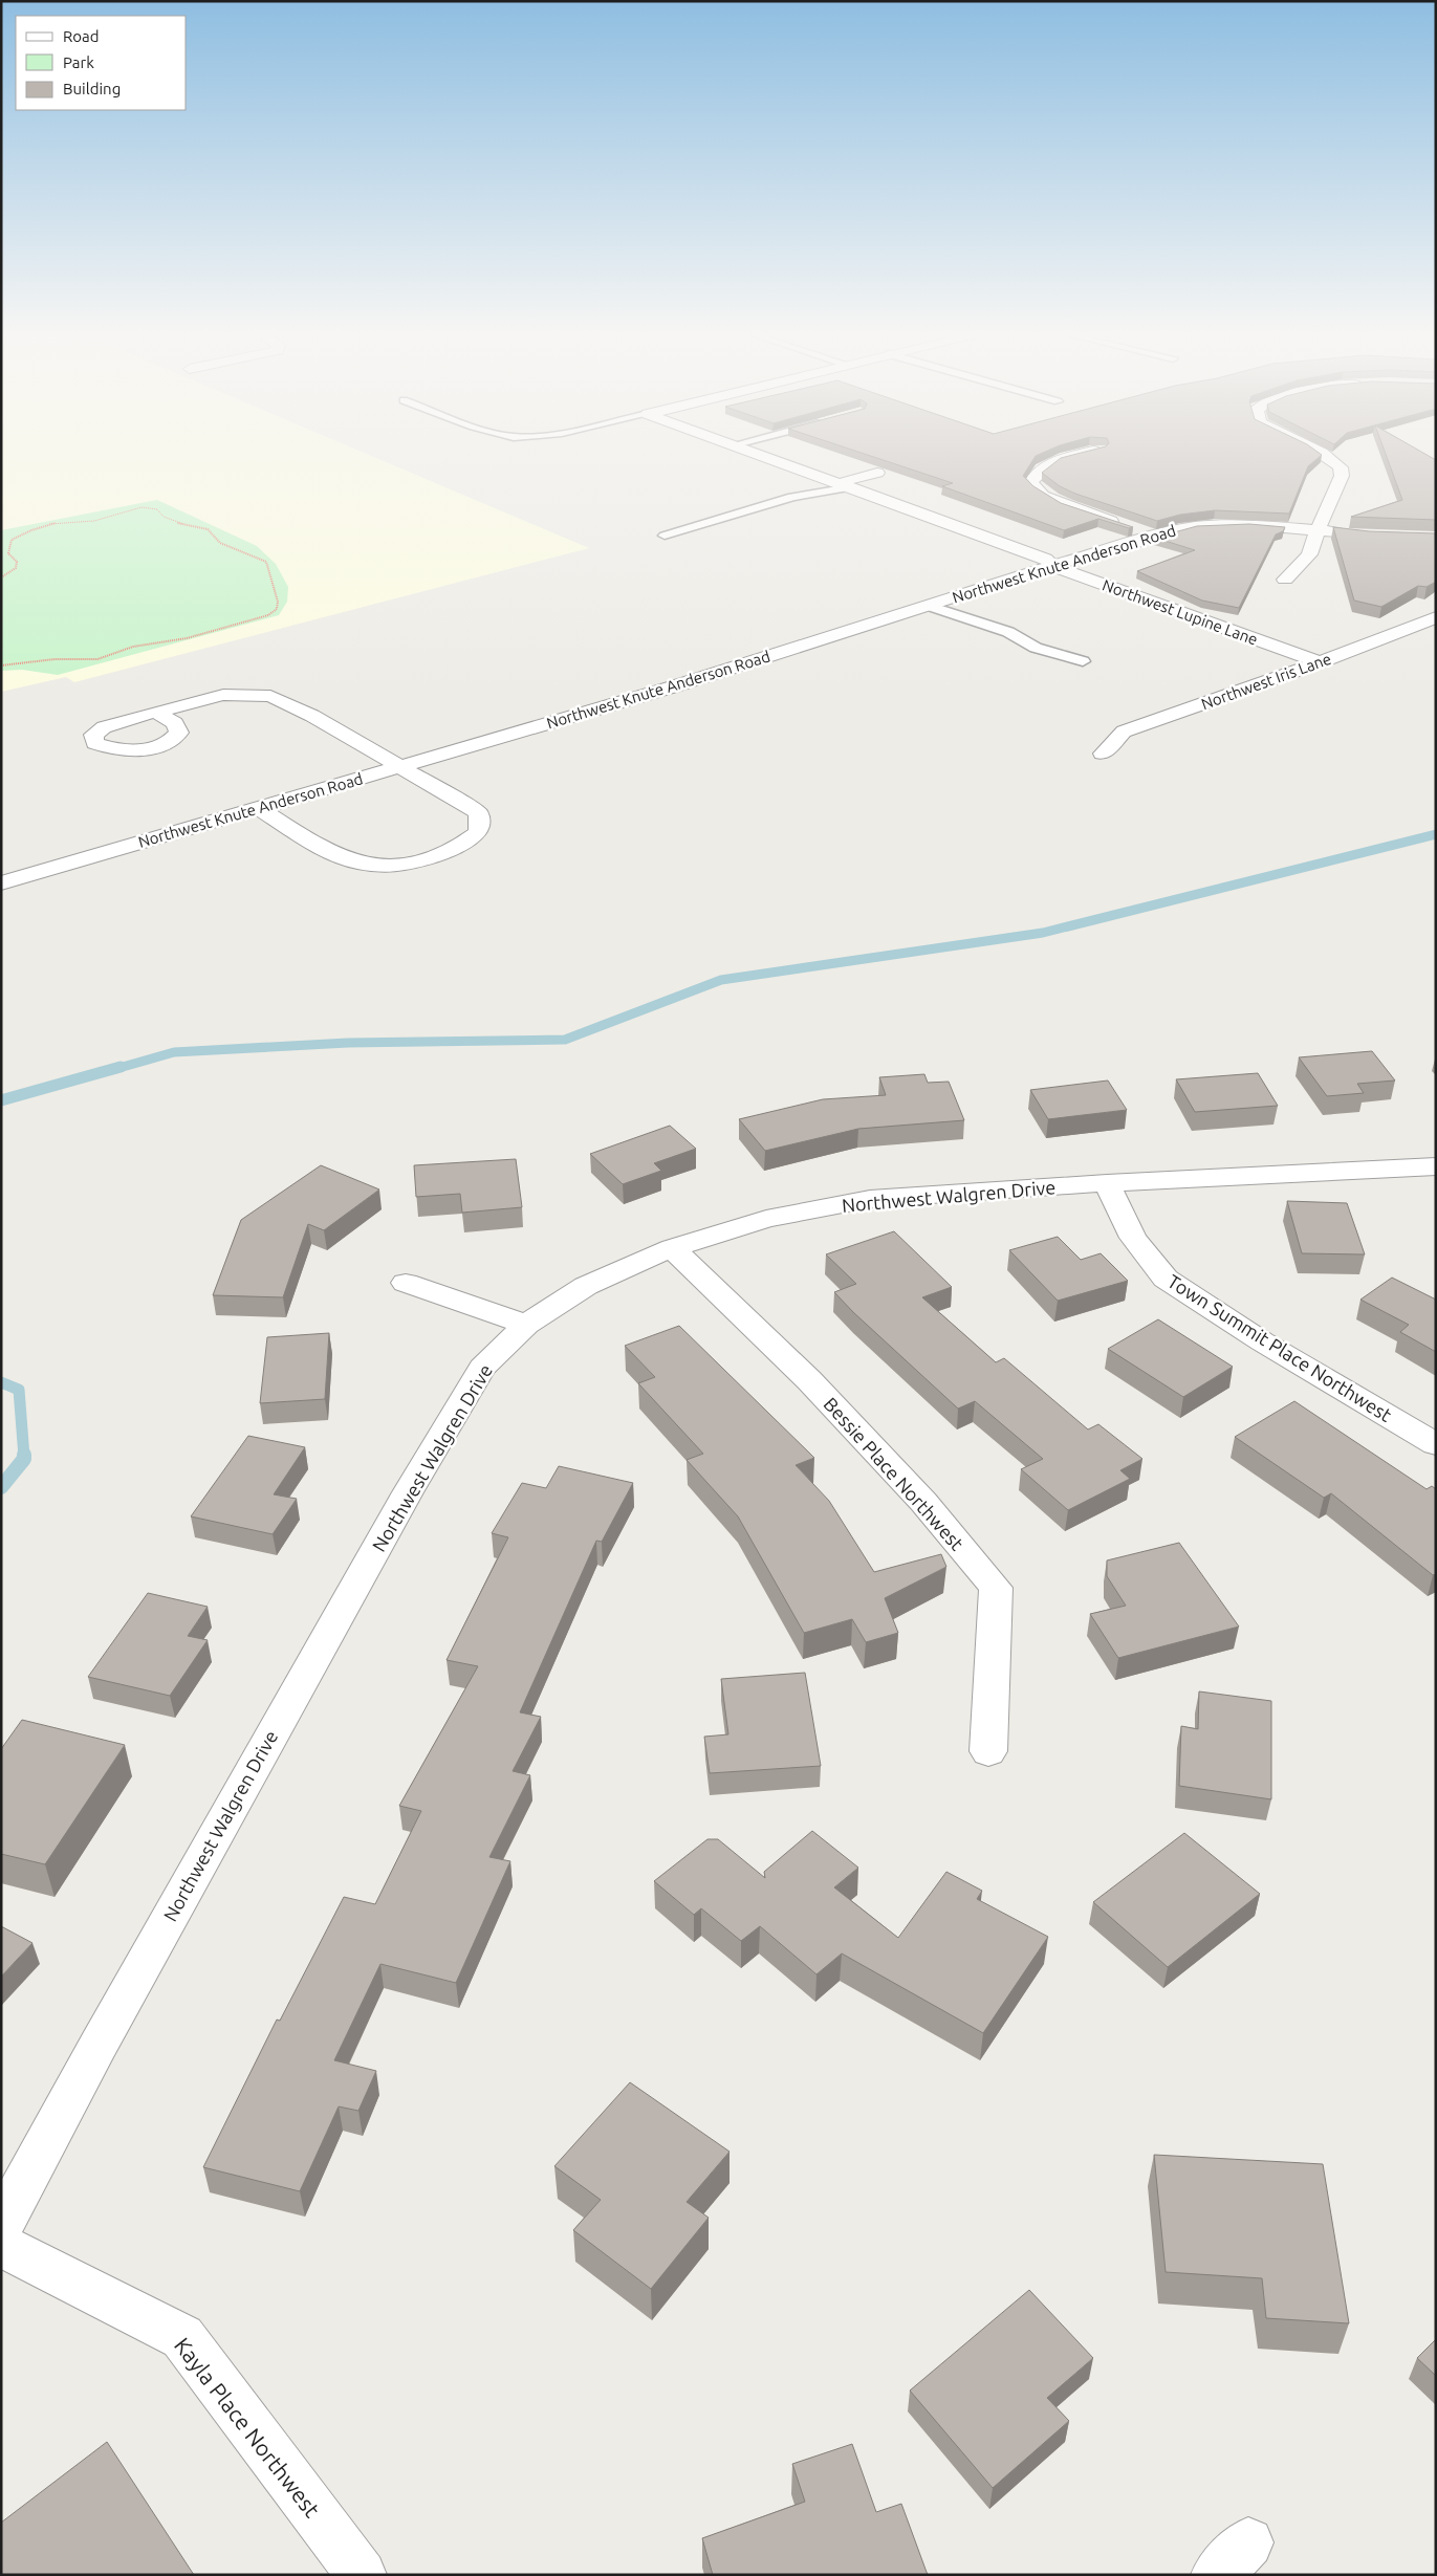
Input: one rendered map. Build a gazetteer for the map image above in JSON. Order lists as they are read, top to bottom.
{
  "streets": {
    "street": [
      "Northwest Knute Anderson Road",
      "Northwest Lupine Lane",
      "Northwest Iris Lane",
      "Northwest Walgren Drive",
      "Town Summit Place Northwest",
      "Bessie Place Northwest",
      "Kayla Place Northwest"
    ]
  },
  "crossings": [
    ["Northwest Knute Anderson Road", "Northwest Lupine Lane"],
    ["Northwest Lupine Lane", "Northwest Iris Lane"],
    ["Northwest Walgren Drive", "Town Summit Place Northwest"],
    ["Northwest Walgren Drive", "Bessie Place Northwest"]
  ],
  "legend": ["Road", "Park", "Building"]
}
